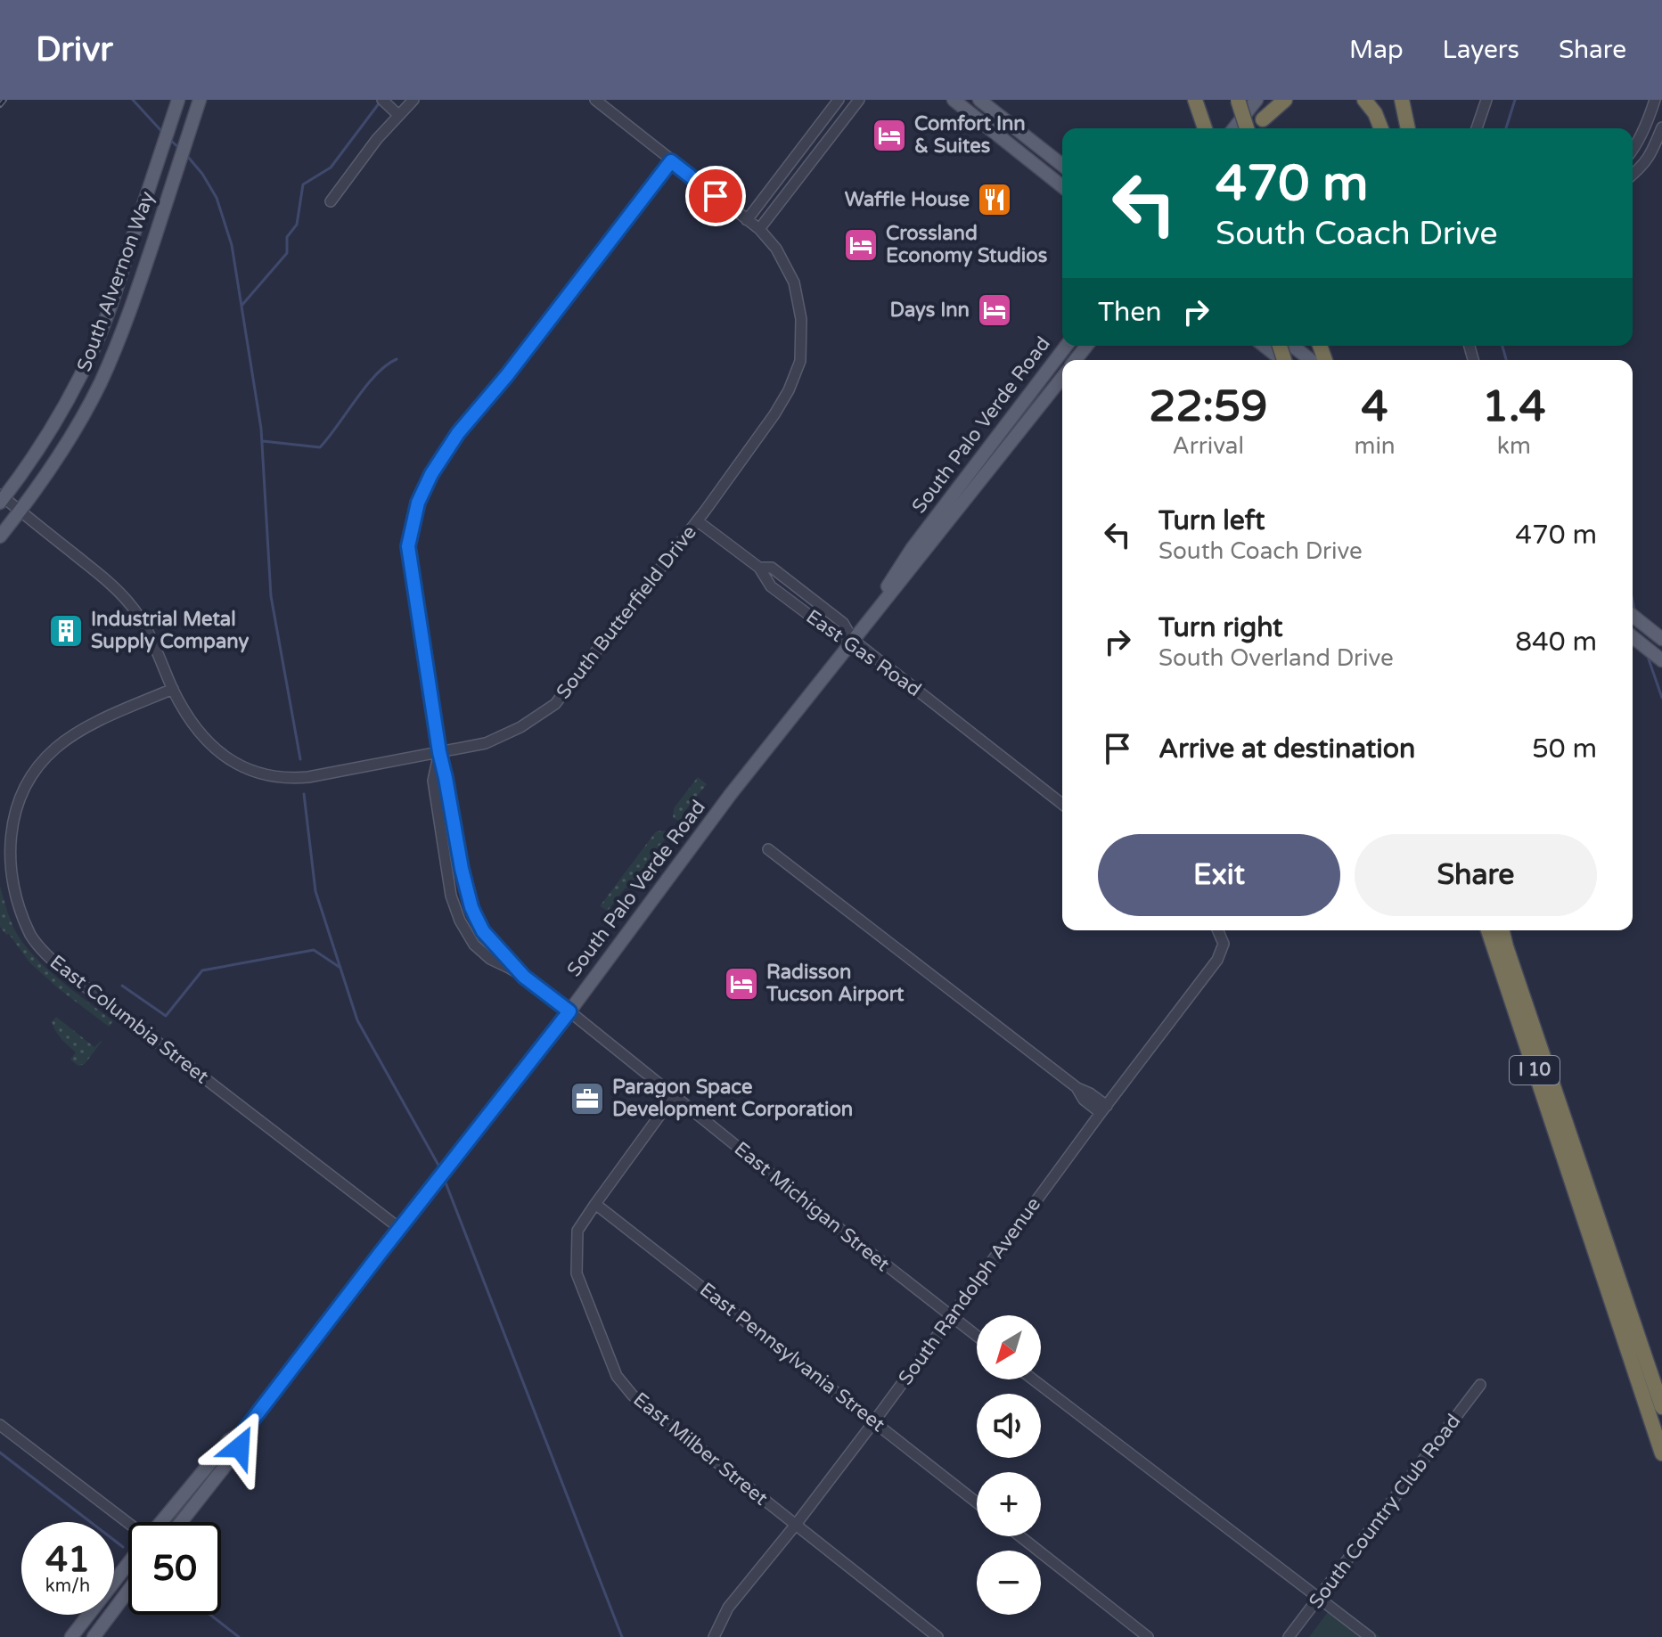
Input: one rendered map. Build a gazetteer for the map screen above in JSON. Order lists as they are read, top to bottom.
{
  "streets": {
    "highway": ["I 10"],
    "main road": ["South Alvernon Way", "South Palo Verde Road"],
    "street": [
      "South Butterfield Drive",
      "East Gas Road",
      "East Columbia Street",
      "East Michigan Street",
      "South Randolph Avenue",
      "East Pennsylvania Street",
      "East Milber Street",
      "South Country Club Road"
    ]
  },
  "crossings": [
    ["South Palo Verde Road", "East Gas Road"],
    ["South Palo Verde Road", "East Columbia Street"],
    ["South Palo Verde Road", "East Michigan Street"],
    ["South Butterfield Drive", "East Gas Road"],
    ["South Butterfield Drive", "East Columbia Street"],
    ["East Michigan Street", "South Randolph Avenue"],
    ["East Michigan Street", "East Milber Street"],
    ["South Randolph Avenue", "East Pennsylvania Street"],
    ["South Randolph Avenue", "East Milber Street"],
    ["East Pennsylvania Street", "East Milber Street"]
  ],
  "places": {
    "hotel": [
      "Comfort Inn & Suites",
      "Crossland Economy Studios",
      "Days Inn",
      "Radisson Tucson Airport"
    ],
    "restaurant": ["Waffle House"],
    "building": ["Industrial Metal Supply Company"],
    "office": ["Paragon Space Development Corporation"]
  },
  "north": "bottom left",
  "page": {
    "header": "Drivr",
    "nav": ["Map", "Layers", "Share"],
    "turn": ["470 m", "South Coach Drive"],
    "then": "Then",
    "eta": [
      "22:59",
      "Arrival",
      "4",
      "min",
      "1.4",
      "km"
    ],
    "list": [
      {
        "name": "Turn left",
        "note": "South Coach Drive",
        "value": "470 m"
      },
      {
        "name": "Turn right",
        "note": "South Overland Drive",
        "value": "840 m"
      },
      {
        "name": "Arrive at destination",
        "value": "50 m"
      }
    ],
    "buttons": ["Exit", "Share"],
    "map_buttons": ["+", "−"],
    "speed": "41 km/h",
    "limit": "50"
  }
}
